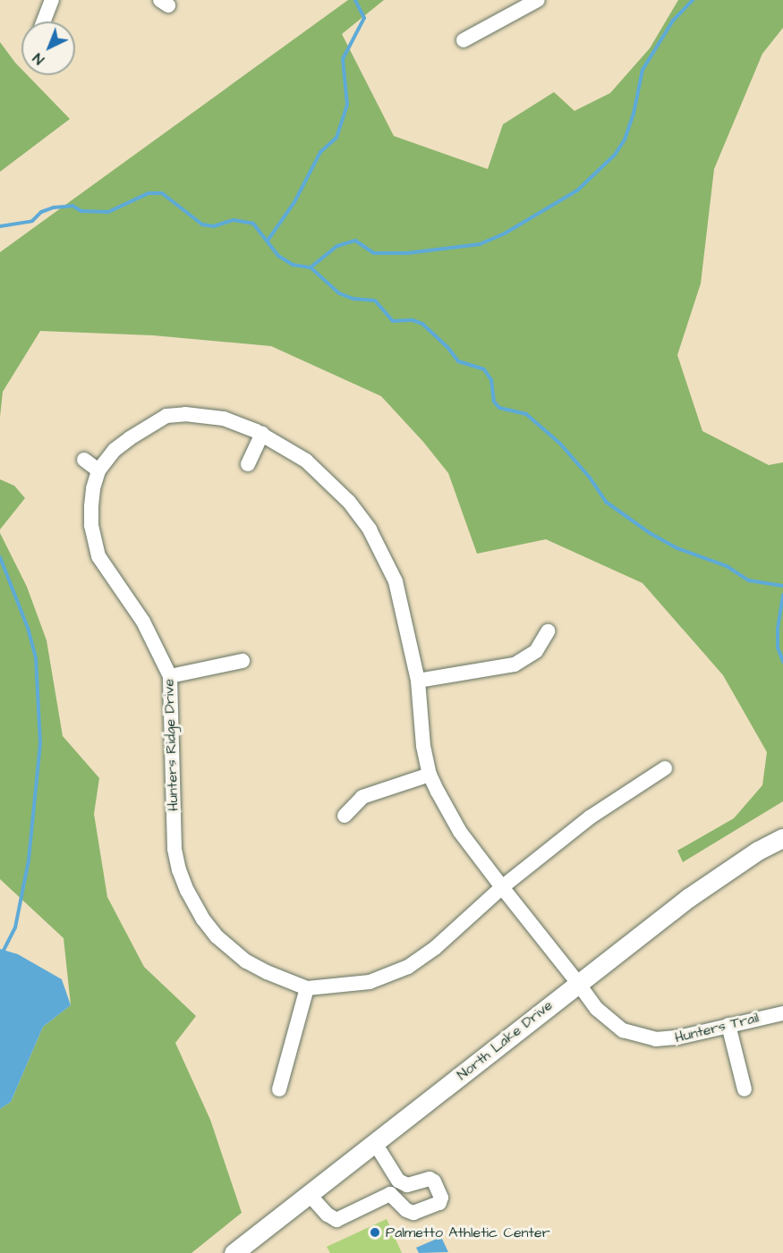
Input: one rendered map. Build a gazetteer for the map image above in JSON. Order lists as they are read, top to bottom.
{
  "streets": {
    "main road": ["North Lake Drive"],
    "street": ["Hunters Ridge Drive", "Hunters Trail"]
  },
  "crossings": [
    ["Hunters Ridge Drive", "Hunters Trail"],
    ["Hunters Ridge Drive", "North Lake Drive"],
    ["Hunters Trail", "North Lake Drive"]
  ],
  "places": ["Palmetto Athletic Center"],
  "north": "bottom left"
}
